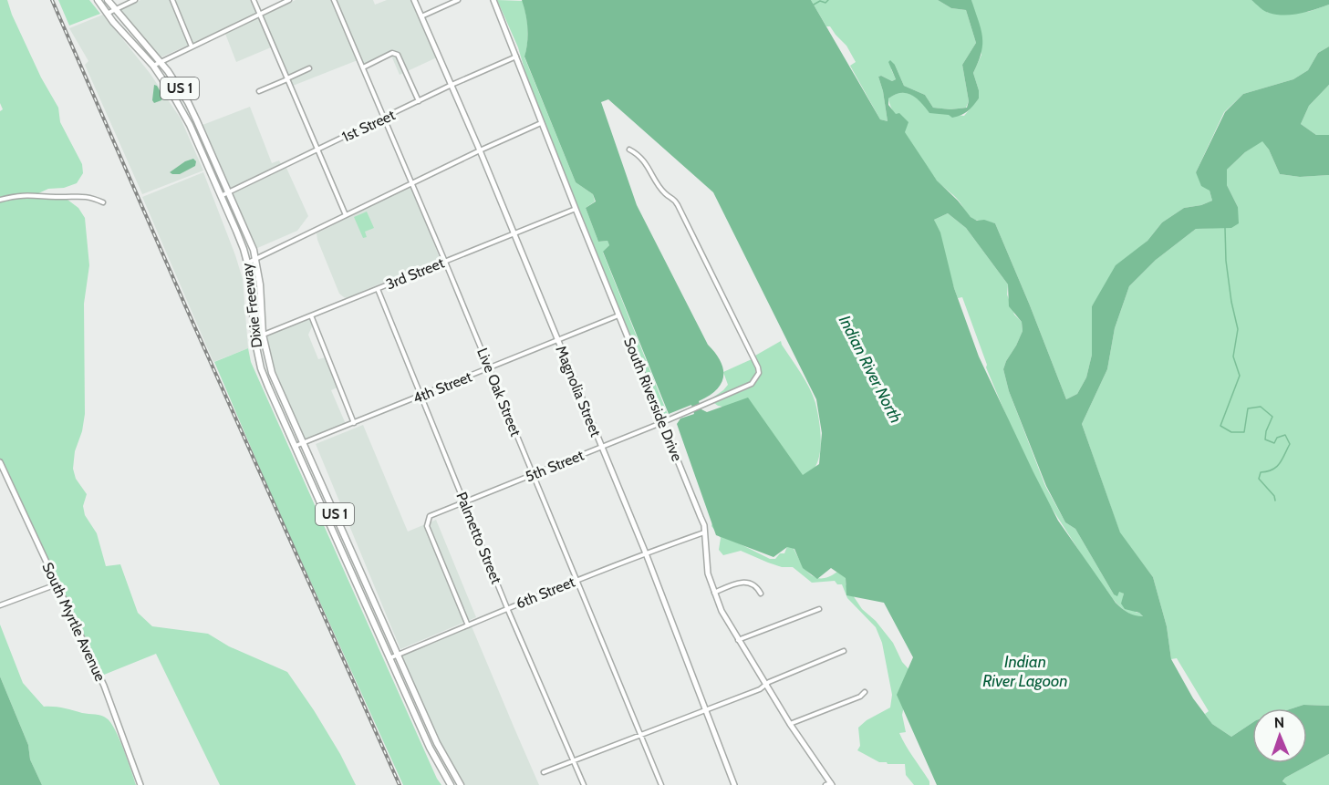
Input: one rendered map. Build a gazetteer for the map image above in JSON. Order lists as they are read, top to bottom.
{
  "streets": {
    "main road": ["US 1", "Dixie Freeway"],
    "street": [
      "1st Street",
      "3rd Street",
      "4th Street",
      "Magnolia Street",
      "Live Oak Street",
      "South Riverside Drive",
      "5th Street",
      "Palmetto Street",
      "6th Street",
      "South Myrtle Avenue"
    ]
  },
  "crossings": [
    ["US 1", "Dixie Freeway"],
    ["US 1", "6th Street"],
    ["1st Street", "Dixie Freeway"],
    ["1st Street", "Magnolia Street"],
    ["1st Street", "Live Oak Street"],
    ["1st Street", "South Riverside Drive"],
    ["3rd Street", "Dixie Freeway"],
    ["3rd Street", "Magnolia Street"],
    ["3rd Street", "Live Oak Street"],
    ["3rd Street", "South Riverside Drive"],
    ["3rd Street", "Palmetto Street"],
    ["Dixie Freeway", "4th Street"],
    ["Dixie Freeway", "6th Street"],
    ["4th Street", "Magnolia Street"],
    ["4th Street", "Live Oak Street"],
    ["4th Street", "South Riverside Drive"],
    ["4th Street", "Palmetto Street"],
    ["Magnolia Street", "5th Street"],
    ["Magnolia Street", "6th Street"],
    ["Live Oak Street", "5th Street"],
    ["Live Oak Street", "6th Street"],
    ["South Riverside Drive", "5th Street"],
    ["South Riverside Drive", "6th Street"],
    ["5th Street", "Palmetto Street"],
    ["5th Street", "6th Street"],
    ["Palmetto Street", "6th Street"]
  ],
  "water": ["Indian River North", "Indian River Lagoon"],
  "north": "top"
}
